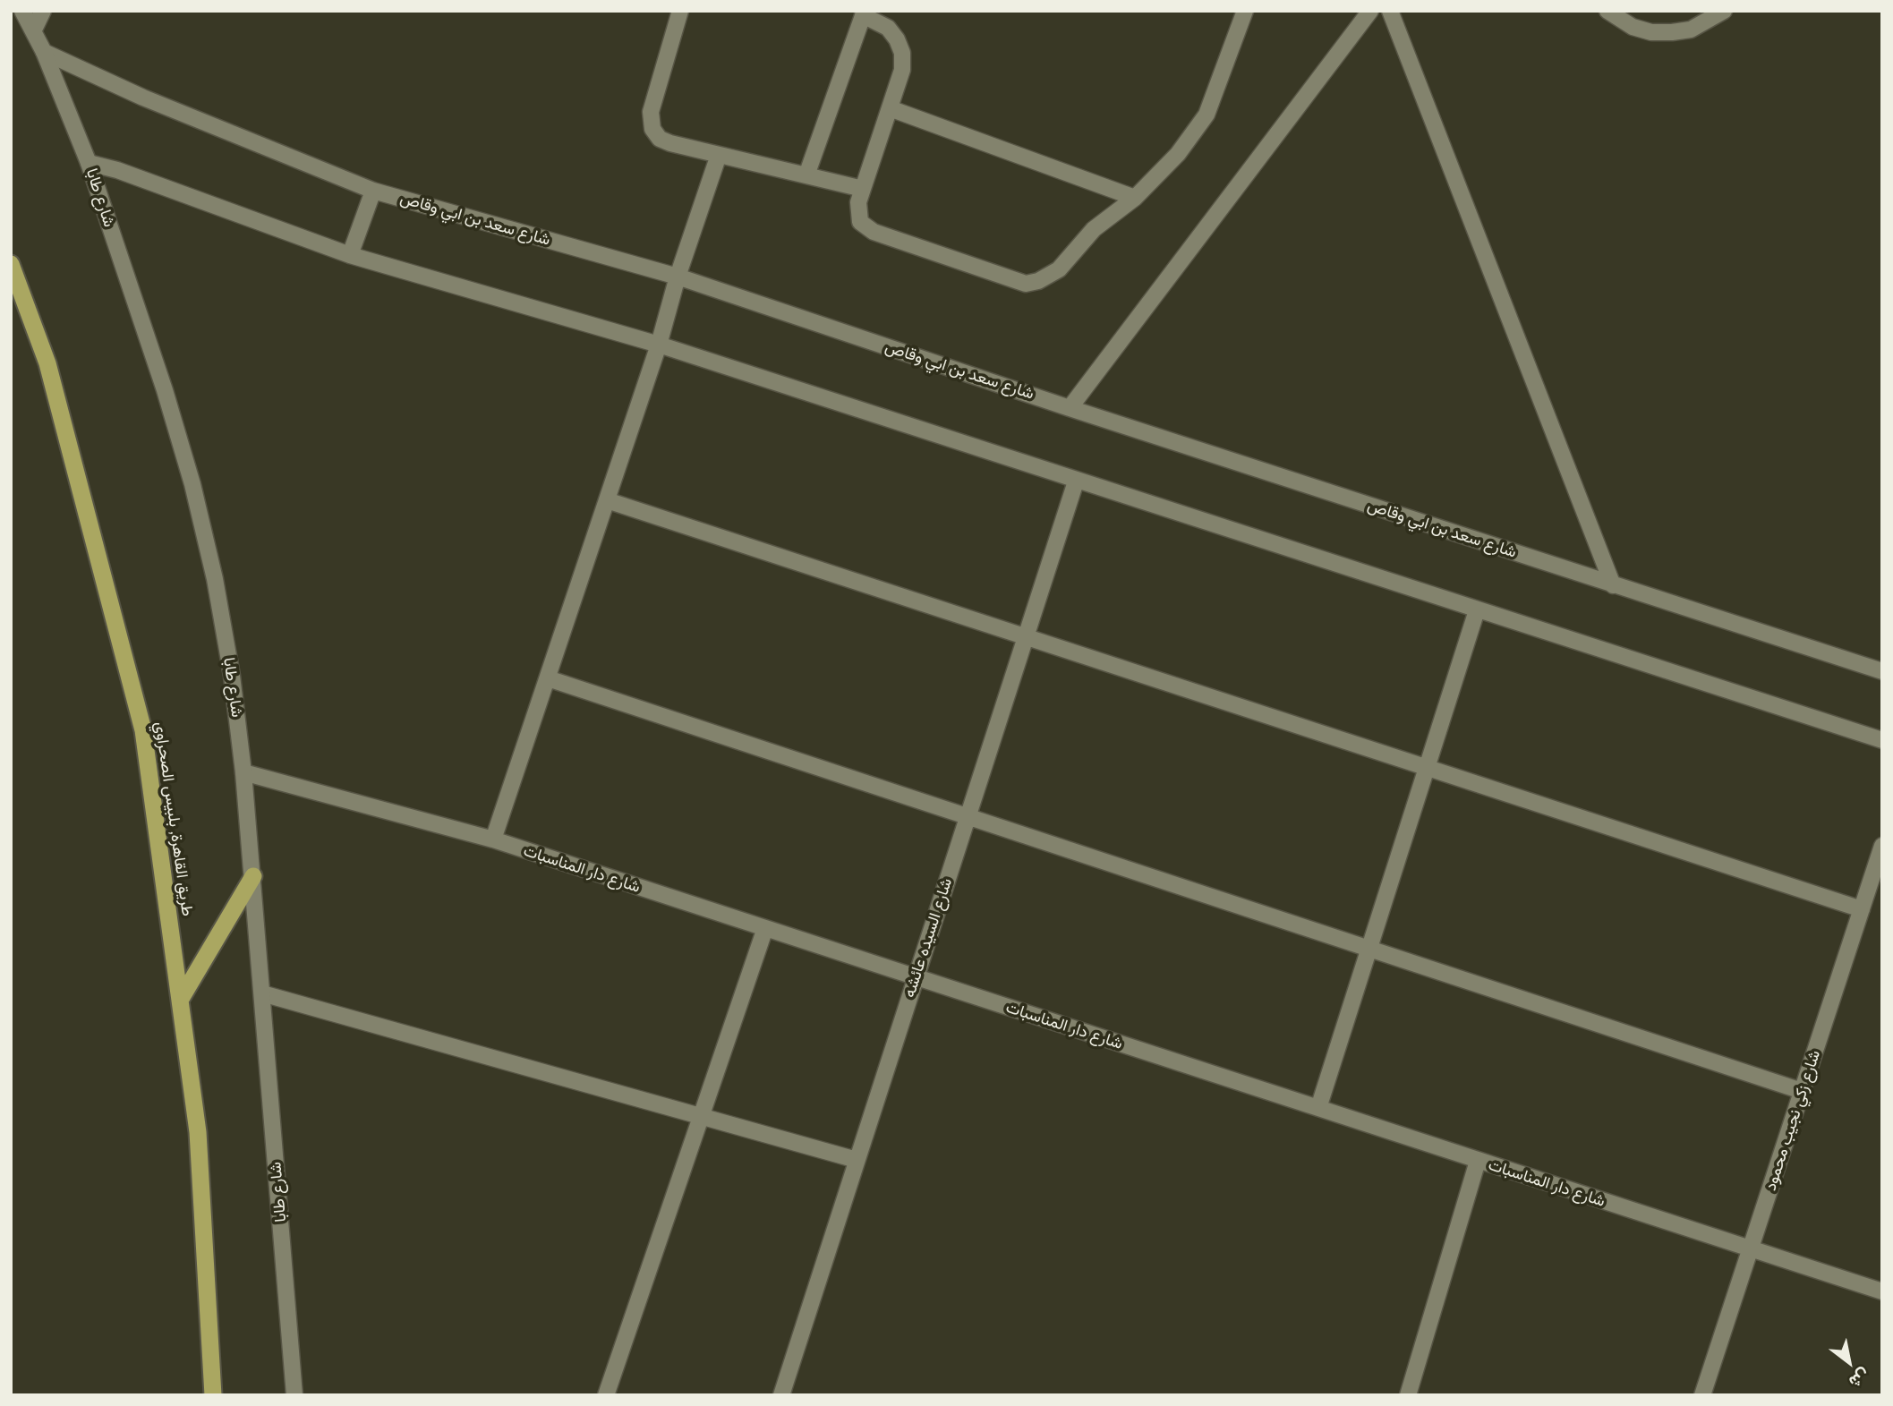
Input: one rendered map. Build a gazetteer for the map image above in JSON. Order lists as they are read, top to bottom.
{
  "streets": {
    "highway": ["طريق القاهرة, بلبيس الصحراوي"],
    "street": [
      "شارع طابا",
      "شارع سعد بن ابي وقاص",
      "شارع دار المناسبات",
      "شارع السيده عائشه",
      "شارع زكي نجيب محمود"
    ]
  },
  "crossings": [
    ["شارع طابا", "شارع سعد بن ابي وقاص"],
    ["شارع طابا", "شارع دار المناسبات"],
    ["شارع دار المناسبات", "شارع السيده عائشه"],
    ["شارع دار المناسبات", "شارع زكي نجيب محمود"]
  ],
  "north": "bottom right"
}
